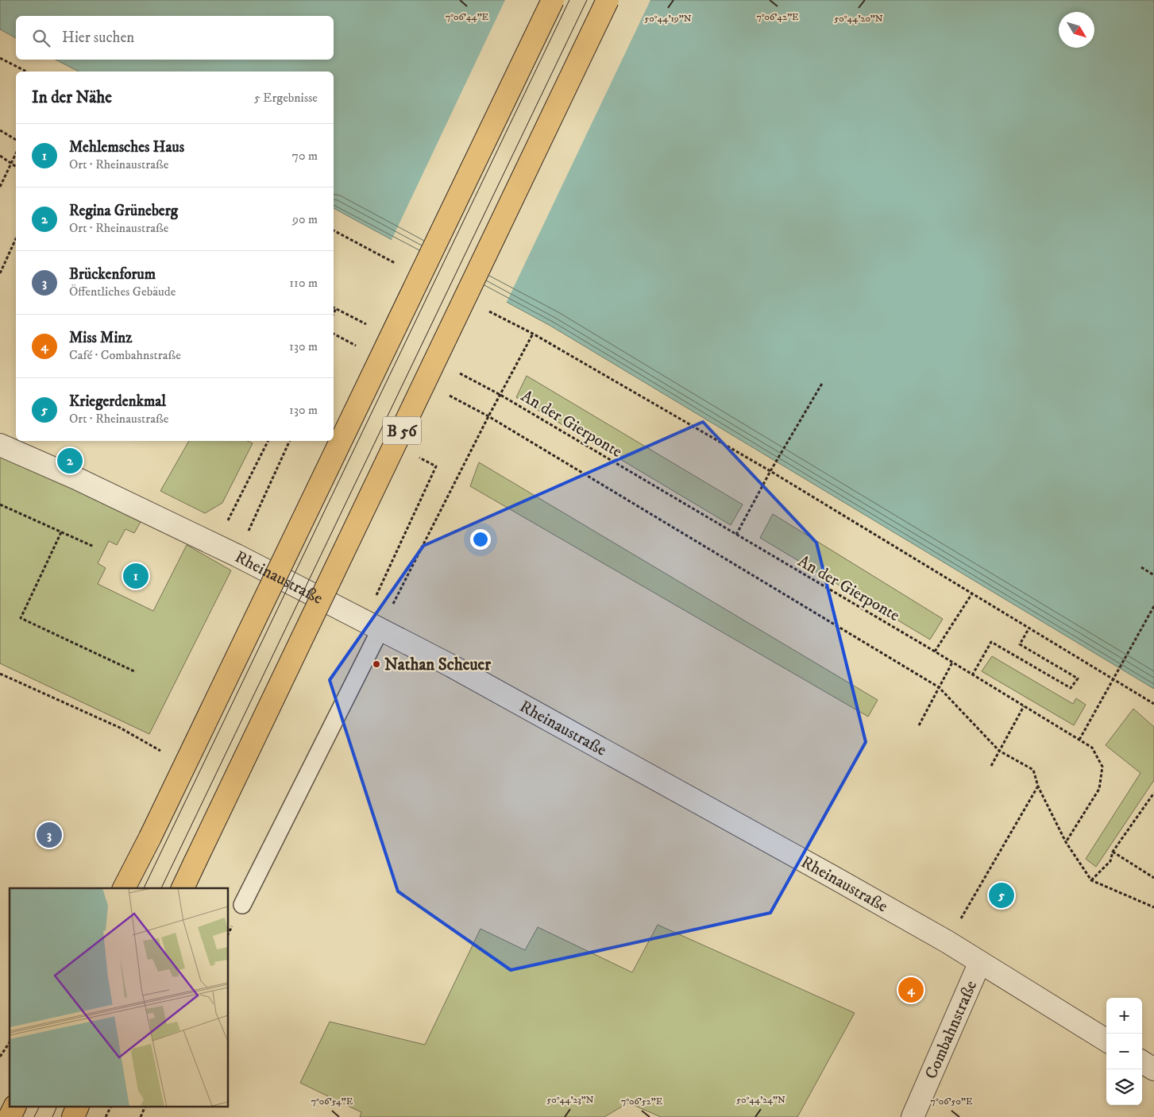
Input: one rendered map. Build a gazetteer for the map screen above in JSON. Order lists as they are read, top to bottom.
{
  "streets": {
    "main road": ["B 56"],
    "street": ["Rheinaustraße", "Combahnstraße"],
    "path": ["An der Gierponte"]
  },
  "crossings": [
    ["Rheinaustraße", "Combahnstraße"]
  ],
  "places": ["Nathan Scheuer"],
  "north": "bottom right",
  "page": {
    "search": "Hier suchen",
    "heading": ["In der Nähe", "5 Ergebnisse"],
    "list": [
      {
        "mark": "1",
        "name": "Mehlemsches Haus",
        "note": "Ort · Rheinaustraße",
        "value": "70 m"
      },
      {
        "mark": "2",
        "name": "Regina Grüneberg",
        "note": "Ort · Rheinaustraße",
        "value": "90 m"
      },
      {
        "mark": "3",
        "name": "Brückenforum",
        "note": "Öffentliches Gebäude",
        "value": "110 m"
      },
      {
        "mark": "4",
        "name": "Miss Minz",
        "note": "Café · Combahnstraße",
        "value": "130 m"
      },
      {
        "mark": "5",
        "name": "Kriegerdenkmal",
        "note": "Ort · Rheinaustraße",
        "value": "130 m"
      }
    ],
    "pins": [
      "2",
      "1",
      "3",
      "5",
      "4"
    ],
    "map_buttons": ["+", "−"]
  },
  "coordinates": [
    "7°06'44\"E",
    "7°06'42\"E",
    "50°44'19\"N",
    "50°44'20\"N",
    "50°44'23\"N",
    "50°44'24\"N",
    "7°06'54\"E",
    "7°06'52\"E",
    "7°06'50\"E"
  ]
}
